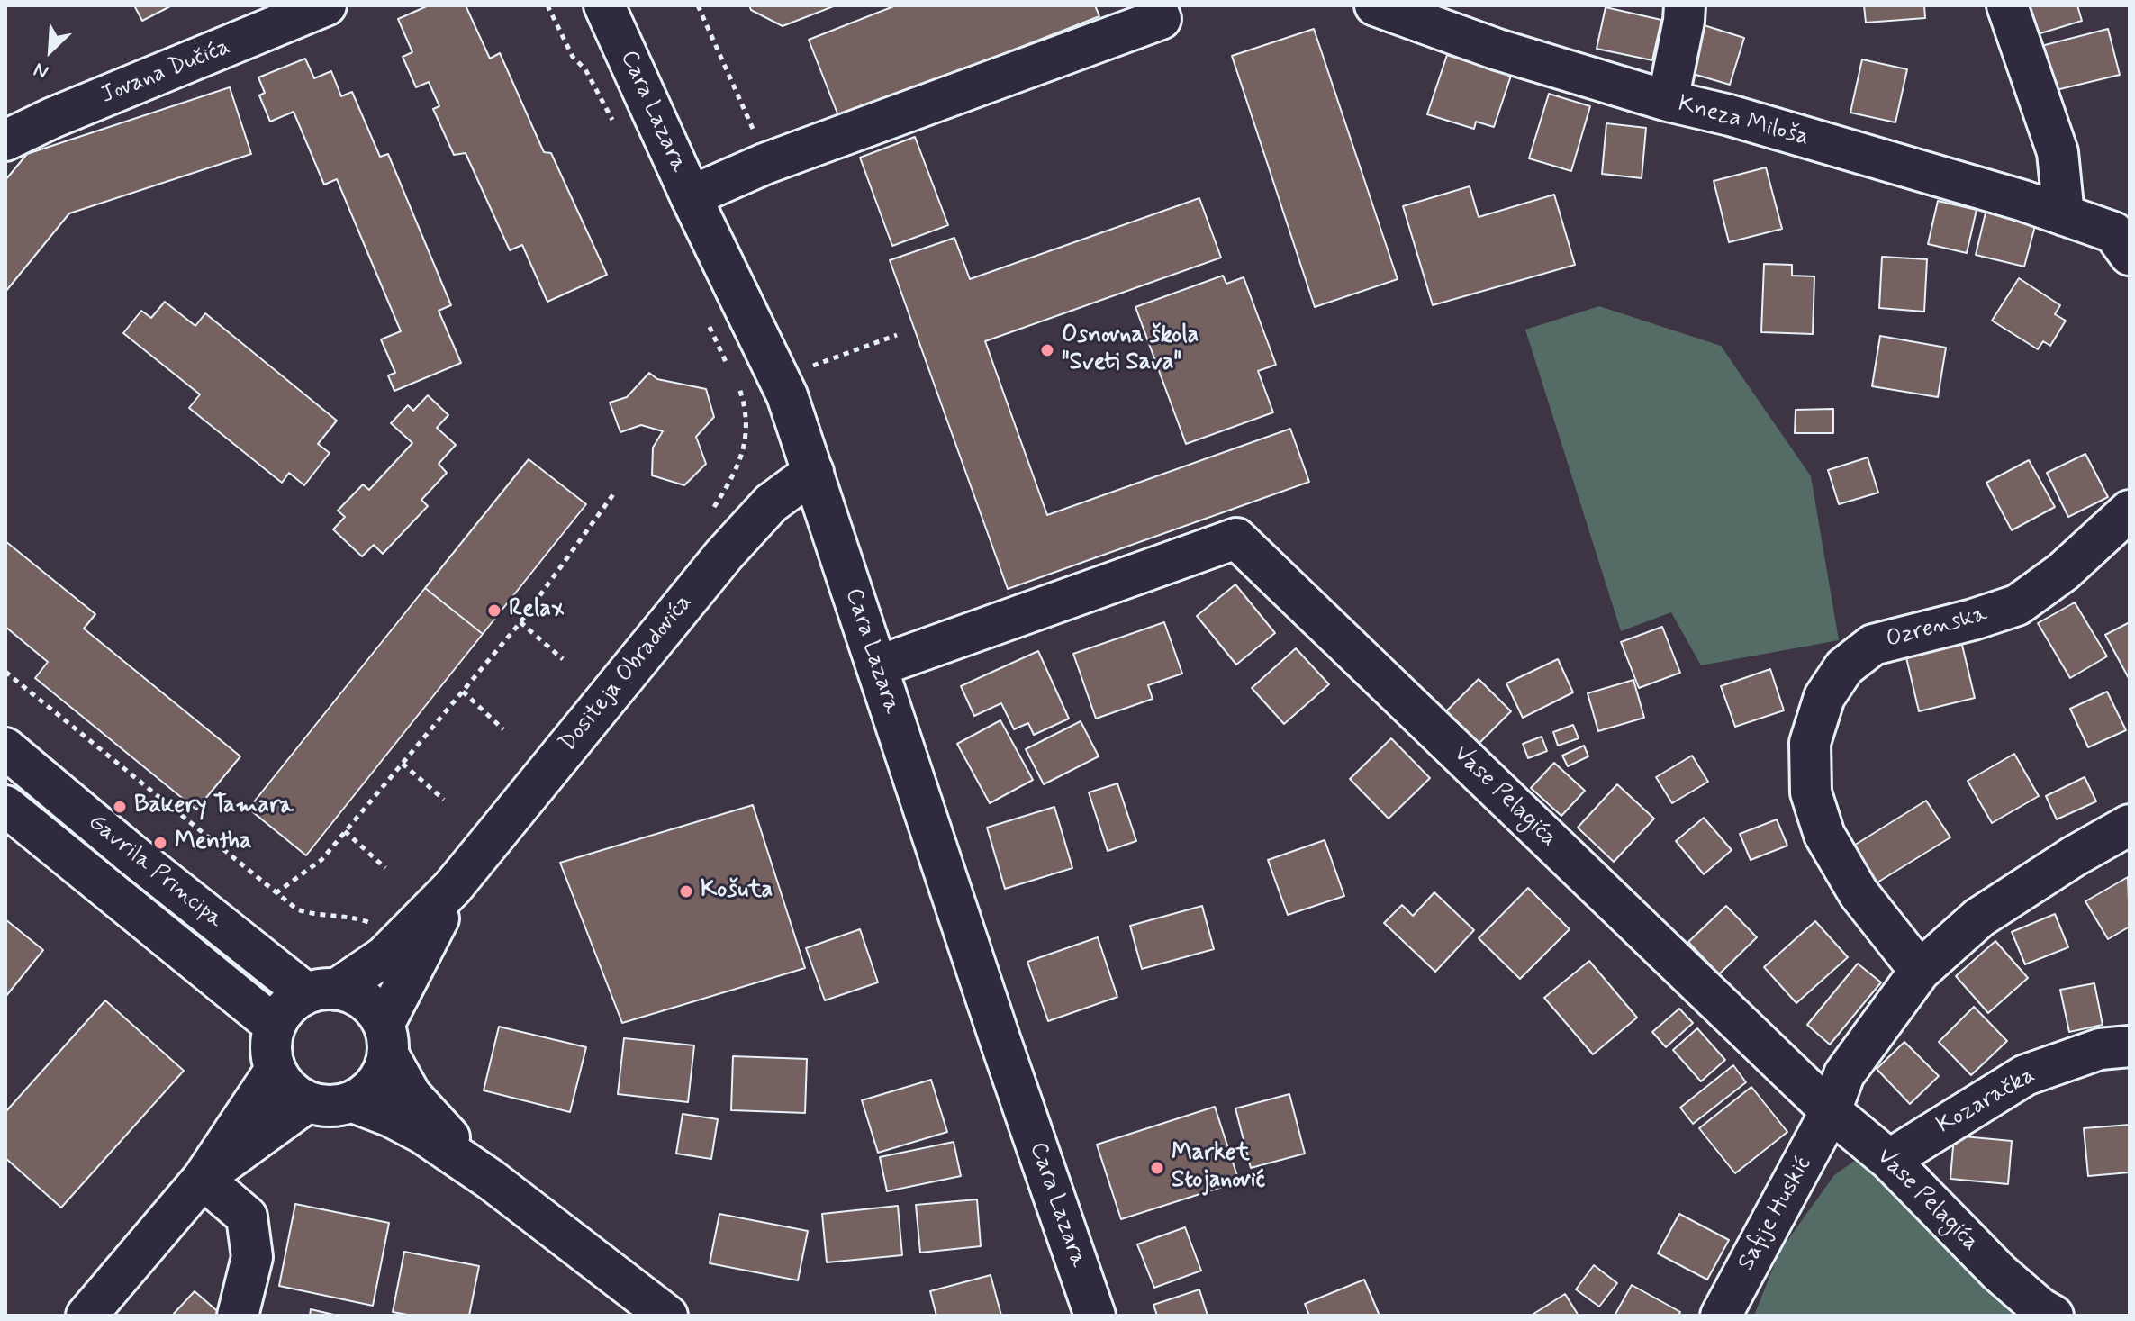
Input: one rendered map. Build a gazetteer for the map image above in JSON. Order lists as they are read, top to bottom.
{
  "streets": {
    "street": [
      "Jovana Dučića",
      "Cara Lazara",
      "Kneza Miloša",
      "Ozrenska",
      "Dositeja Obradovića",
      "Vase Pelagića",
      "Gavrila Principa",
      "Kozaračka",
      "Safije Huskić"
    ]
  },
  "crossings": [
    ["Cara Lazara", "Dositeja Obradovića"],
    ["Cara Lazara", "Vase Pelagića"],
    ["Ozrenska", "Safije Huskić"],
    ["Dositeja Obradovića", "Gavrila Principa"],
    ["Vase Pelagića", "Kozaračka"],
    ["Vase Pelagića", "Safije Huskić"]
  ],
  "places": [
    "Osnovna škola \"Sveti Sava\"",
    "Relax",
    "Bakery Tamara",
    "Mentha",
    "Košuta",
    "Market Stojanović"
  ],
  "north": "bottom left"
}
